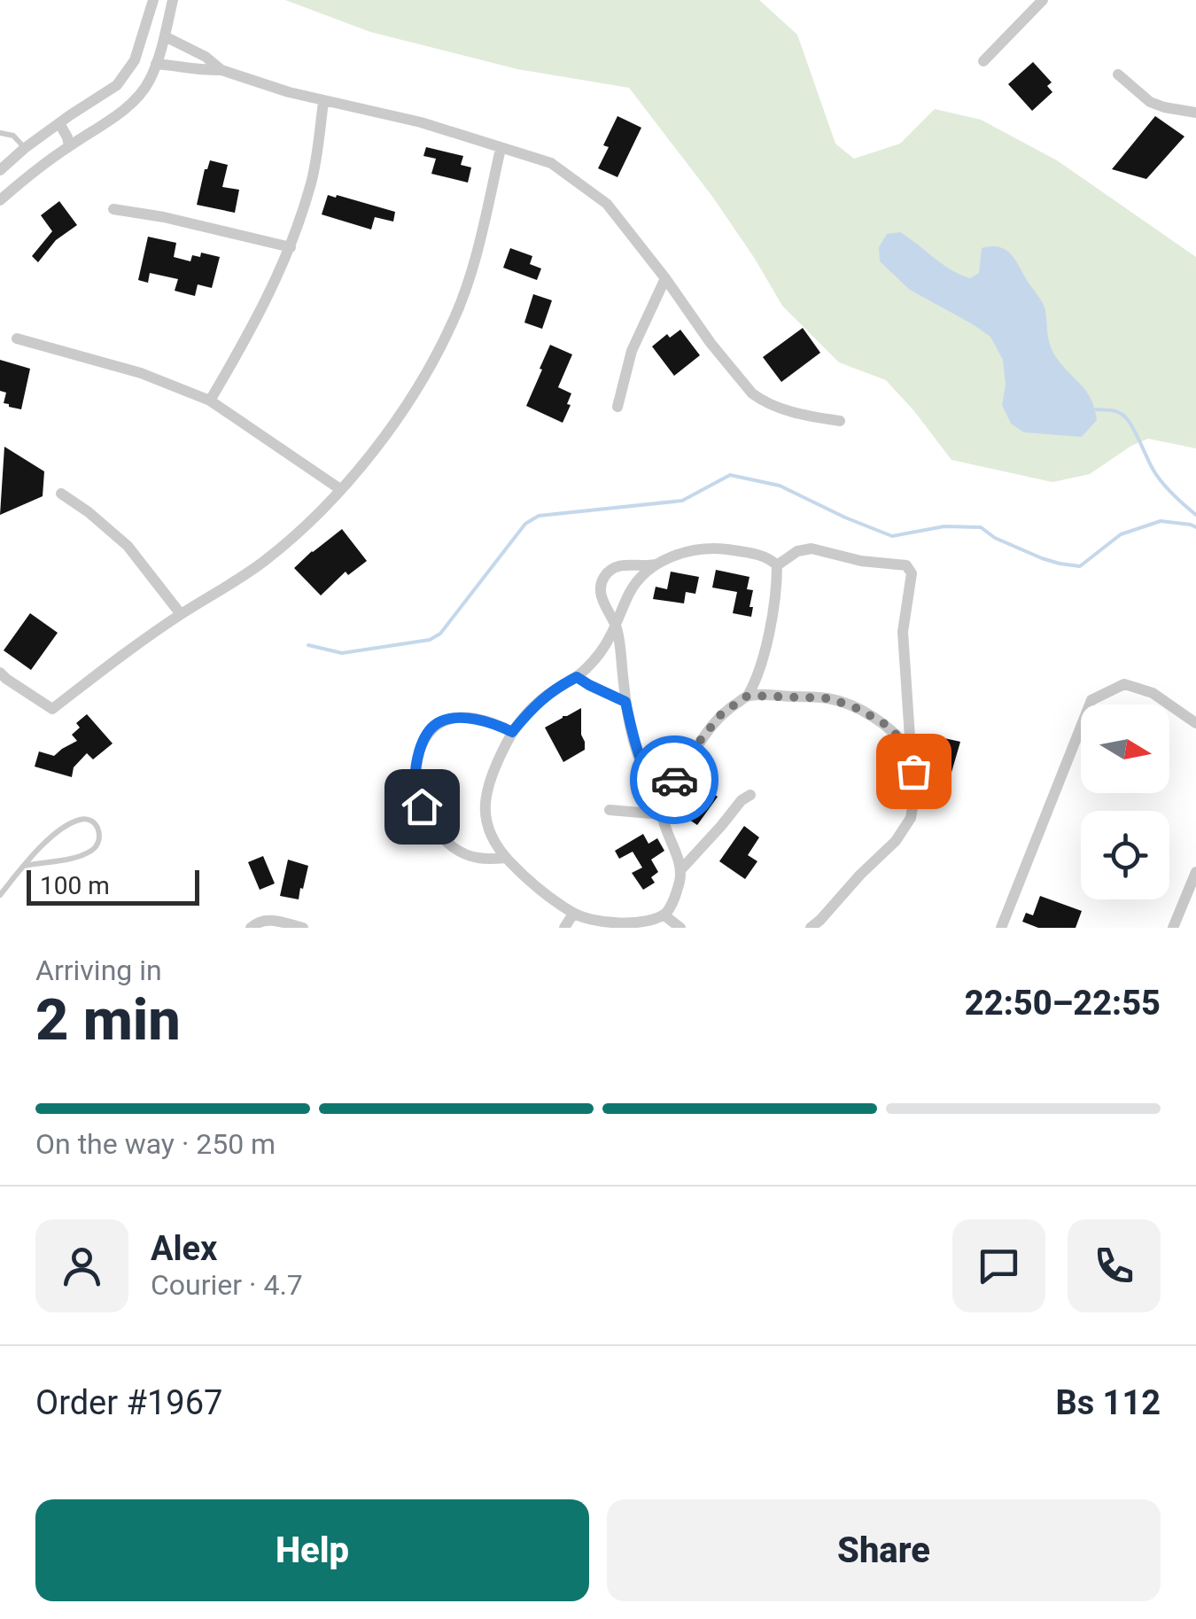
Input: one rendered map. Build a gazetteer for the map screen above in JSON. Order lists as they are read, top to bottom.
{
  "scale_bar": "100 m",
  "north": "right",
  "page": {
    "scale": "100 m",
    "heading": ["2 min", "Arriving in", "22:50–22:55"],
    "panel": [
      "Alex",
      "Courier · 4.7",
      "Order #1967",
      "Bs 112"
    ],
    "bar": "On the way · 250 m",
    "buttons": ["Help", "Share"]
  }
}
